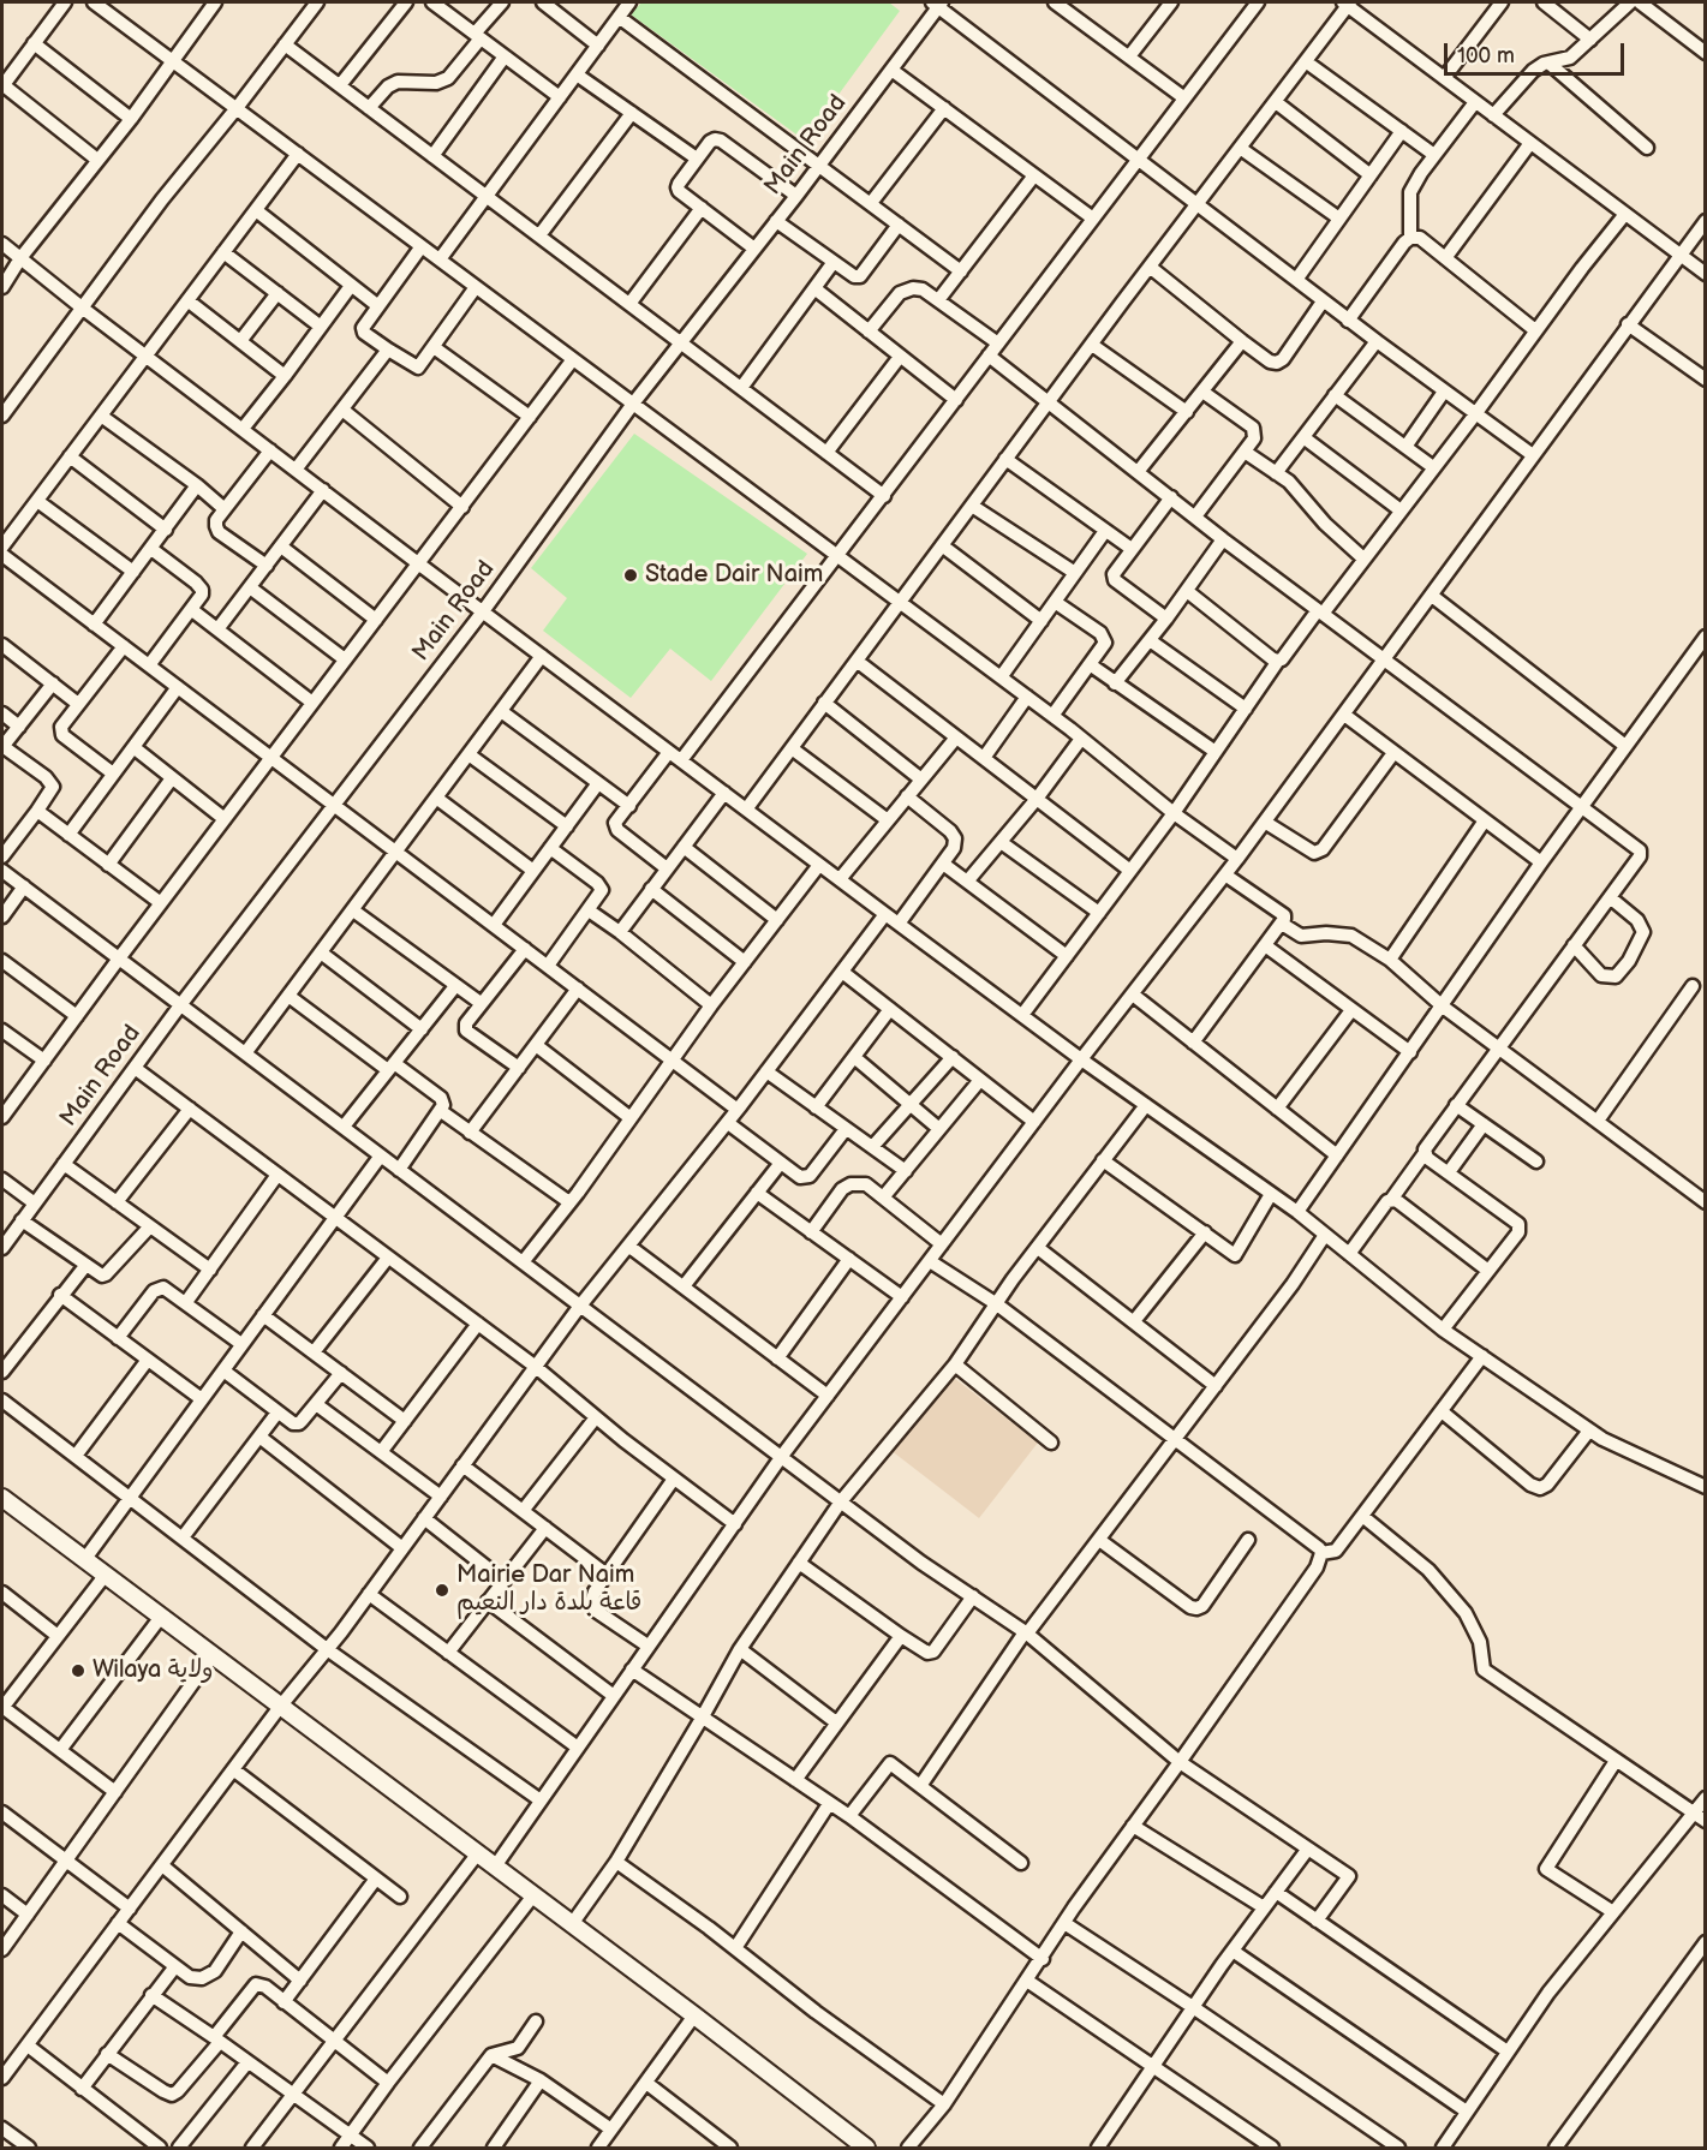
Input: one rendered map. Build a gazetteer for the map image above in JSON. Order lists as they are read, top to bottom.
{
  "streets": {
    "street": ["Main Road"]
  },
  "places": ["Stade Dair Naim", "Mairie Dar Naim قاعة بلدة دار النعيم", "Wilaya ولاية"],
  "scale_bar": "100 m"
}
